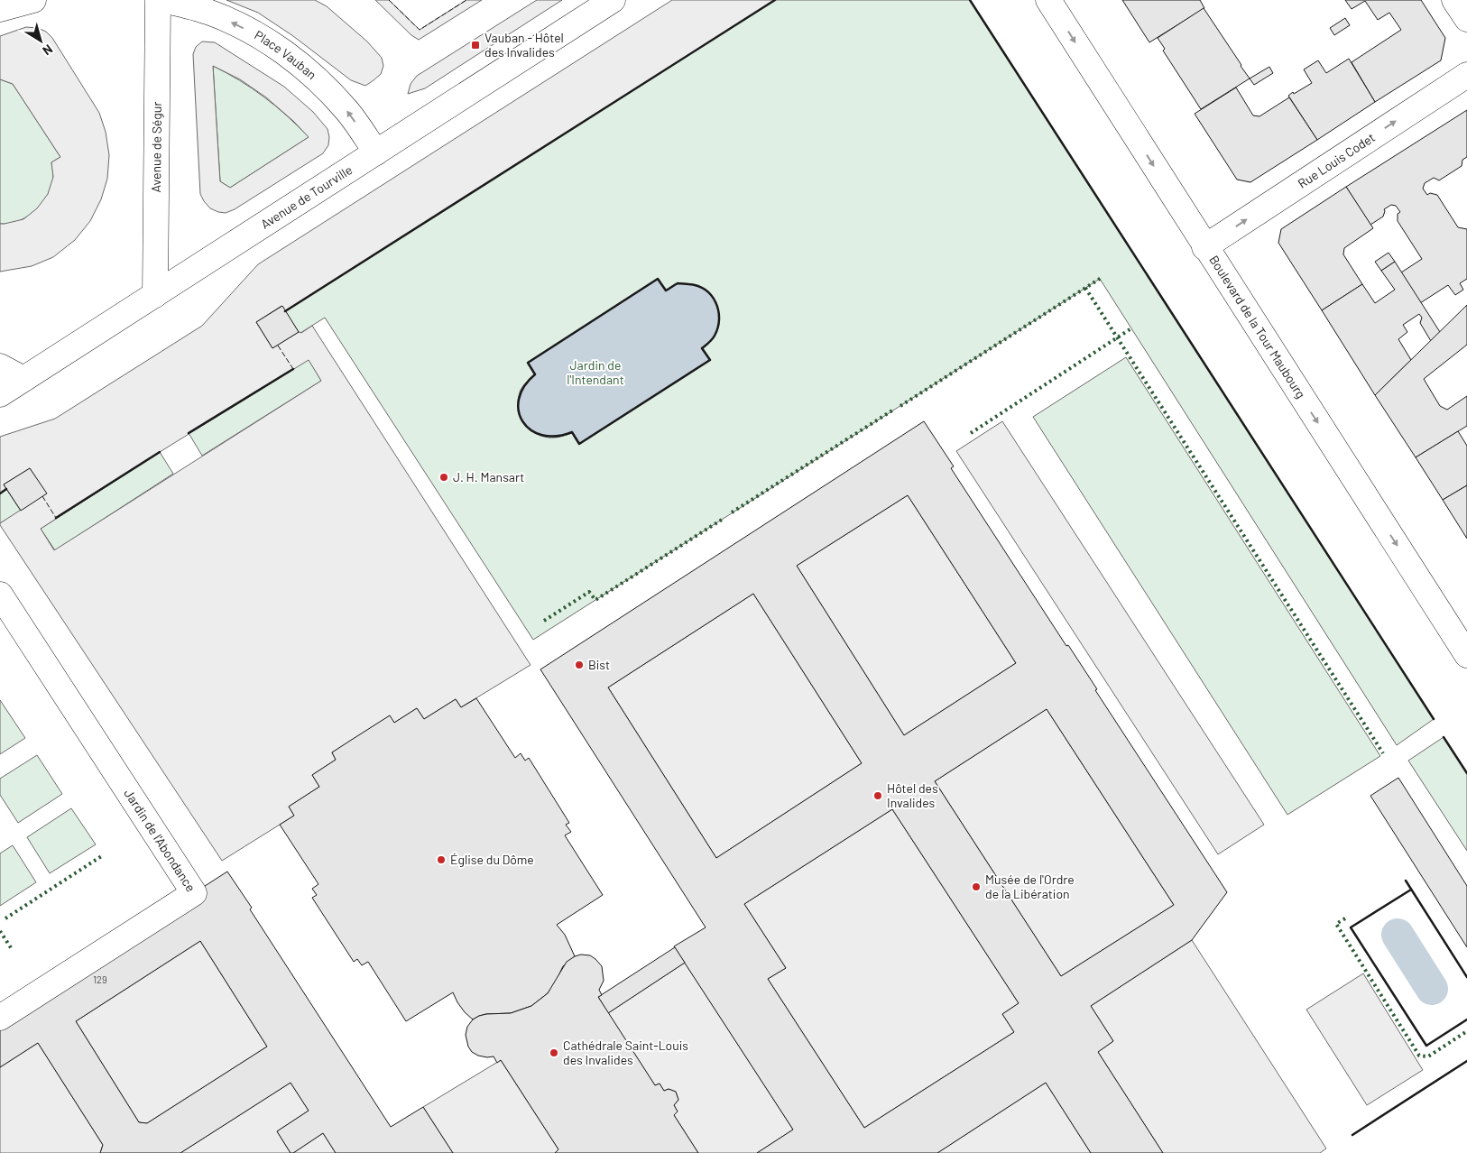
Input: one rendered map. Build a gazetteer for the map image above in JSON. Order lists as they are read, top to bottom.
{
  "streets": {
    "street": [
      "Place Vauban",
      "Avenue de Ségur",
      "Rue Louis Codet",
      "Avenue de Tourville",
      "Boulevard de la Tour Maubourg",
      "Jardin de l'Abondance"
    ]
  },
  "crossings": [
    ["Place Vauban", "Avenue de Tourville"],
    ["Avenue de Ségur", "Avenue de Tourville"],
    ["Rue Louis Codet", "Boulevard de la Tour Maubourg"]
  ],
  "one_way": ["Place Vauban", "Rue Louis Codet", "Boulevard de la Tour Maubourg"],
  "parks": ["Jardin de l'Intendant"],
  "places": {
    "transit": ["Vauban - Hôtel des Invalides"],
    "other": [
      "J. H. Mansart",
      "Bist",
      "Hôtel des Invalides",
      "Église du Dôme",
      "Musée de l'Ordre de la Libération",
      "Cathédrale Saint-Louis des Invalides"
    ]
  },
  "house_numbers": ["129"],
  "north": "bottom right"
}
